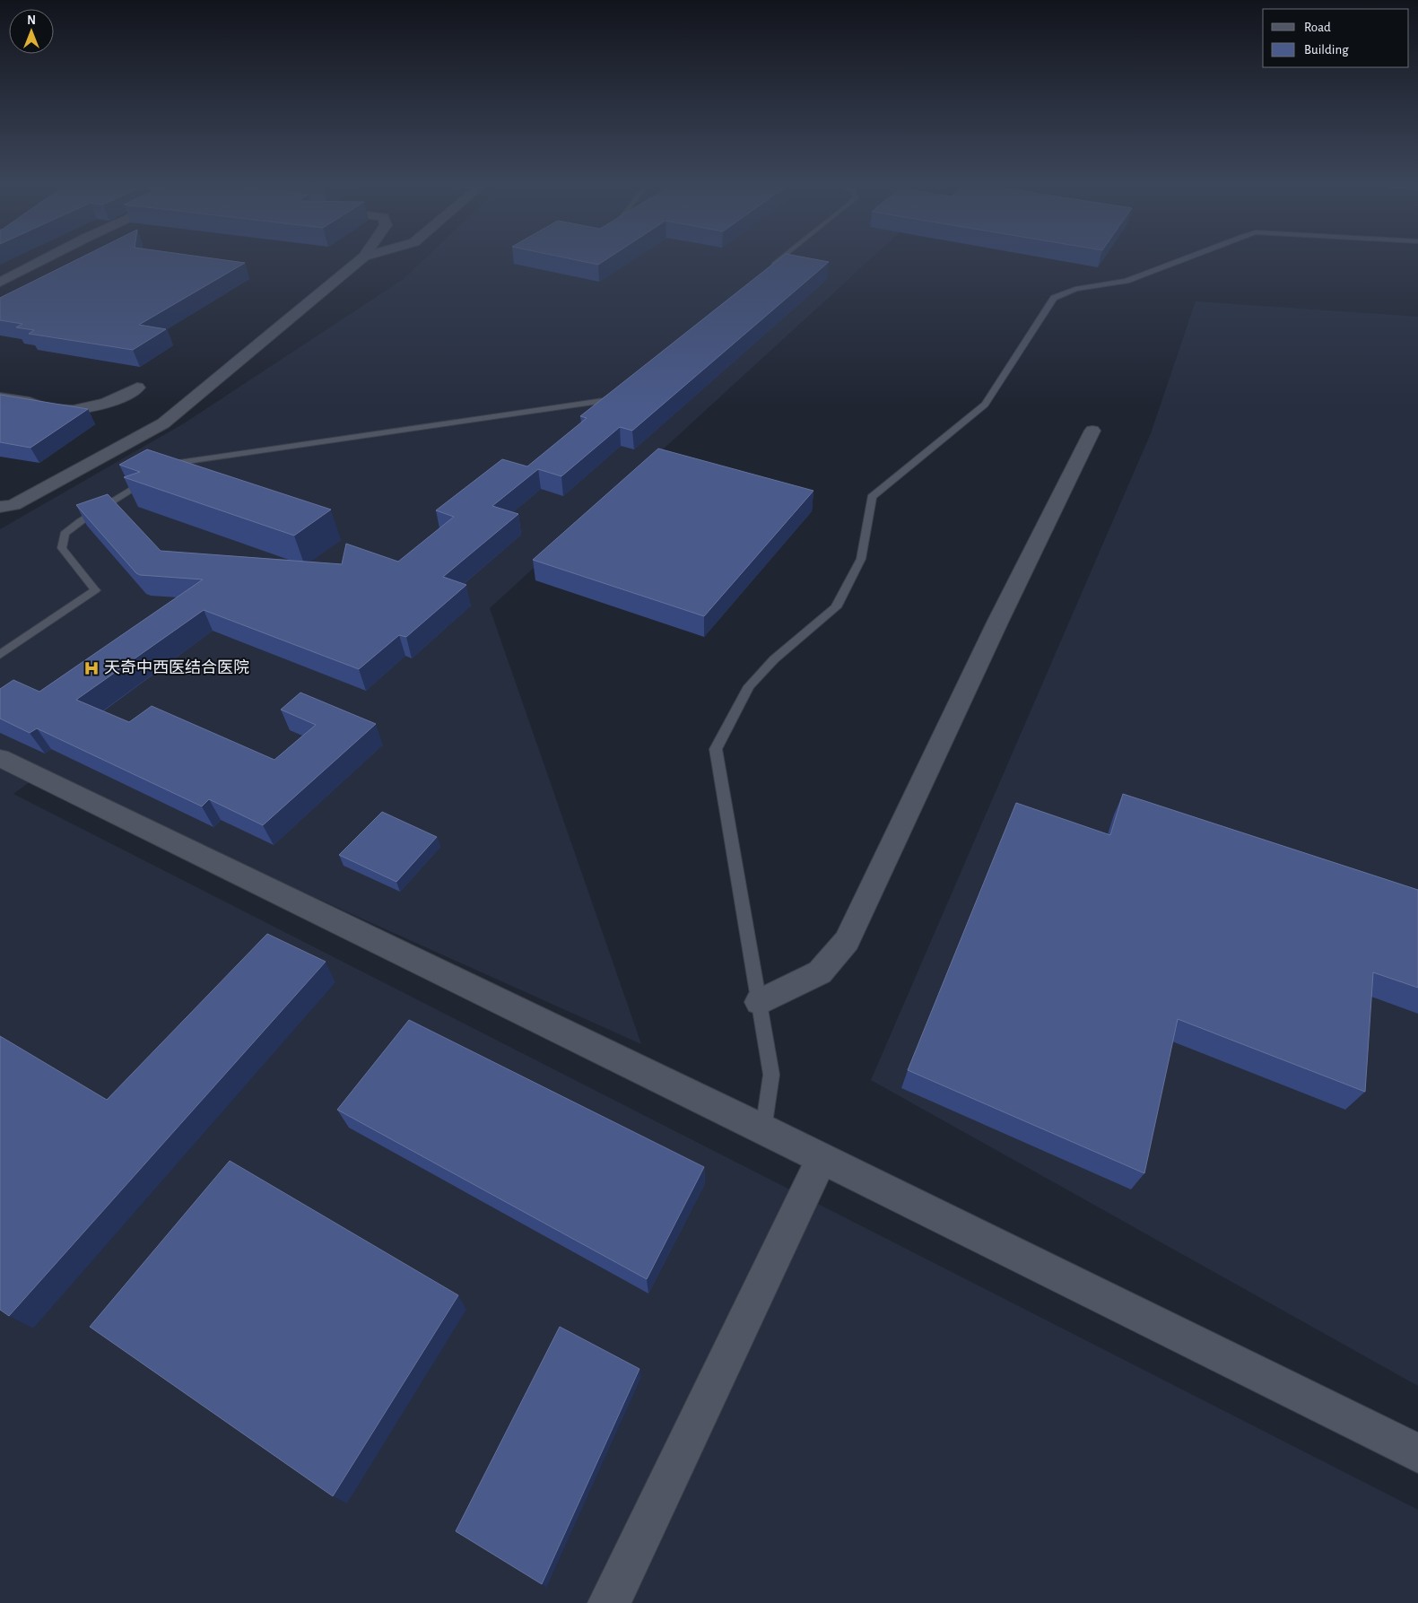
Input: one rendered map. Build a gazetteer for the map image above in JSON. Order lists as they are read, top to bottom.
{
  "places": {
    "hospital": ["天奇中西医结合医院"]
  },
  "legend": ["Road", "Building"],
  "north": "top"
}
